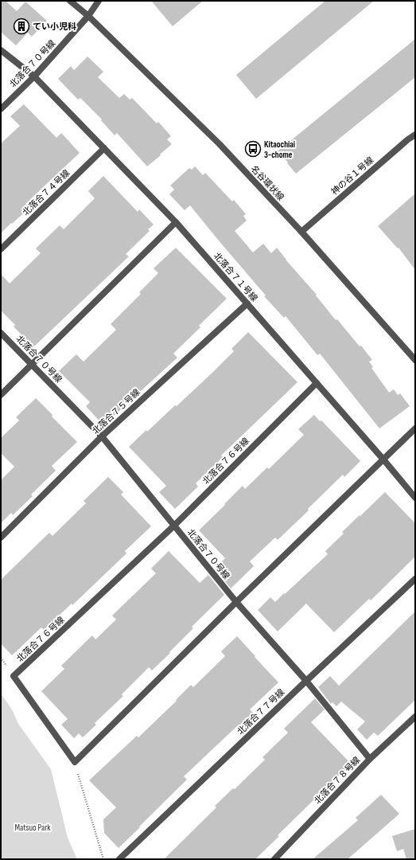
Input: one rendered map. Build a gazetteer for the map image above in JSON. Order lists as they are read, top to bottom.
{
  "streets": {
    "street": [
      "北落合７０号線",
      "神の谷１号線",
      "名谷環状線",
      "北落合７４号線",
      "北落合７１号線",
      "北落合７５号線",
      "北落合７６号線",
      "北落合７７号線",
      "北落合７８号線"
    ]
  },
  "crossings": [
    ["北落合７０号線", "名谷環状線"],
    ["北落合７０号線", "北落合７１号線"],
    ["北落合７０号線", "北落合７５号線"],
    ["北落合７０号線", "北落合７６号線"],
    ["北落合７０号線", "北落合７７号線"],
    ["北落合７０号線", "北落合７８号線"],
    ["神の谷１号線", "名谷環状線"],
    ["北落合７４号線", "北落合７１号線"],
    ["北落合７１号線", "北落合７５号線"],
    ["北落合７１号線", "北落合７６号線"]
  ],
  "parks": ["Matsuo Park"],
  "places": {
    "building": ["てい小児科"],
    "bus stop": ["Kitaochiai 3-chome"]
  }
}
